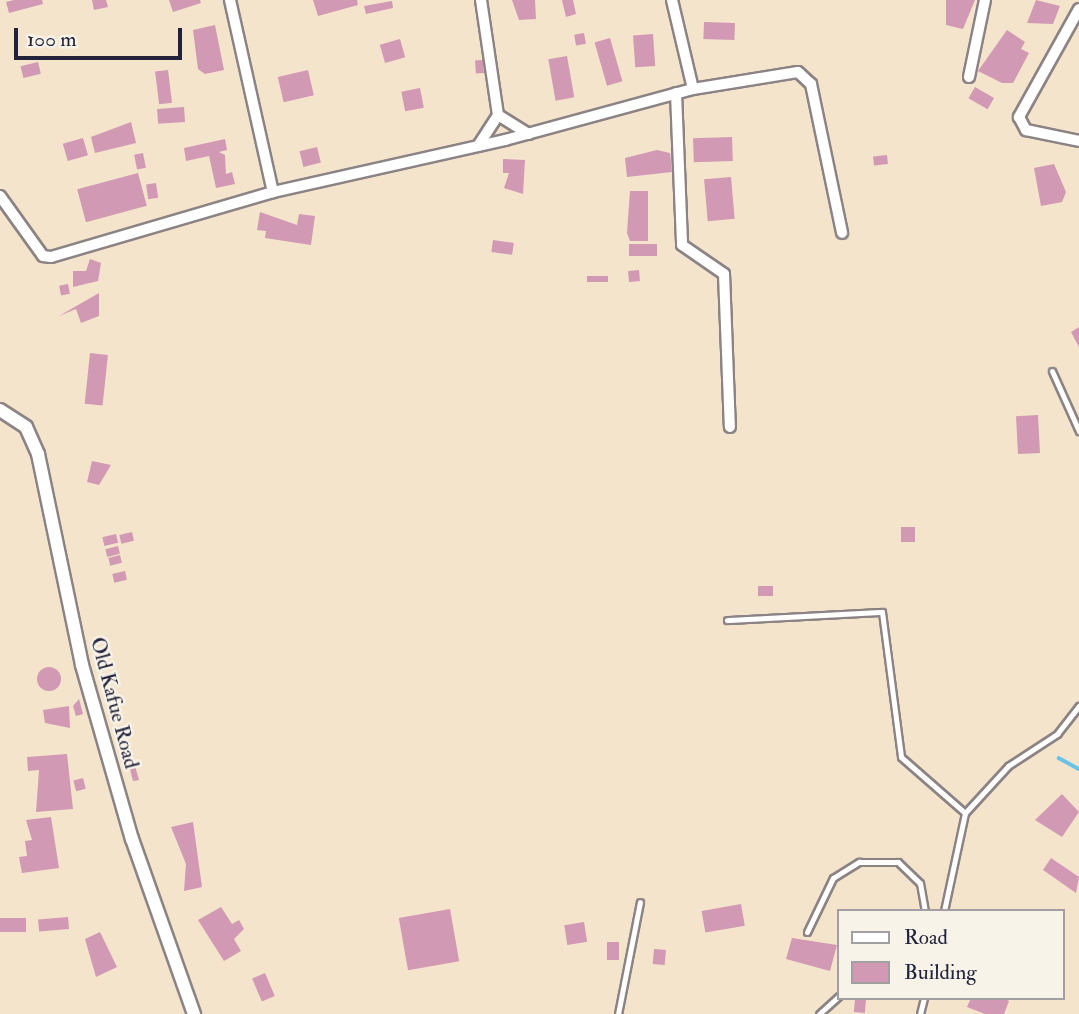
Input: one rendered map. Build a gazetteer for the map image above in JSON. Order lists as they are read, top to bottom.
{
  "streets": {
    "street": ["Old Kafue Road"]
  },
  "legend": ["Road", "Building"],
  "scale_bar": "100 m"
}
